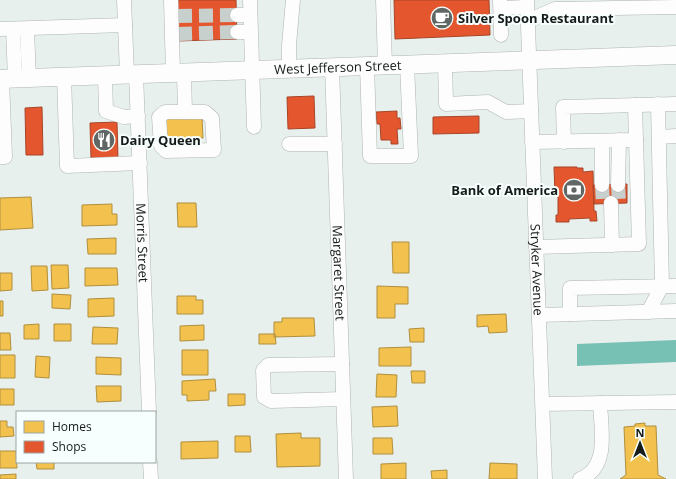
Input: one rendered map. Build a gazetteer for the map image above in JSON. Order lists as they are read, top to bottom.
{
  "streets": {
    "main road": ["West Jefferson Street"],
    "street": ["Morris Street", "Stryker Avenue", "Margaret Street"]
  },
  "crossings": [
    ["West Jefferson Street", "Morris Street"],
    ["West Jefferson Street", "Stryker Avenue"],
    ["West Jefferson Street", "Margaret Street"]
  ],
  "places": {
    "cafe": ["Silver Spoon Restaurant"],
    "restaurant": ["Dairy Queen"],
    "bank": ["Bank of America"]
  },
  "legend": ["Homes", "Shops"],
  "north": "top"
}
